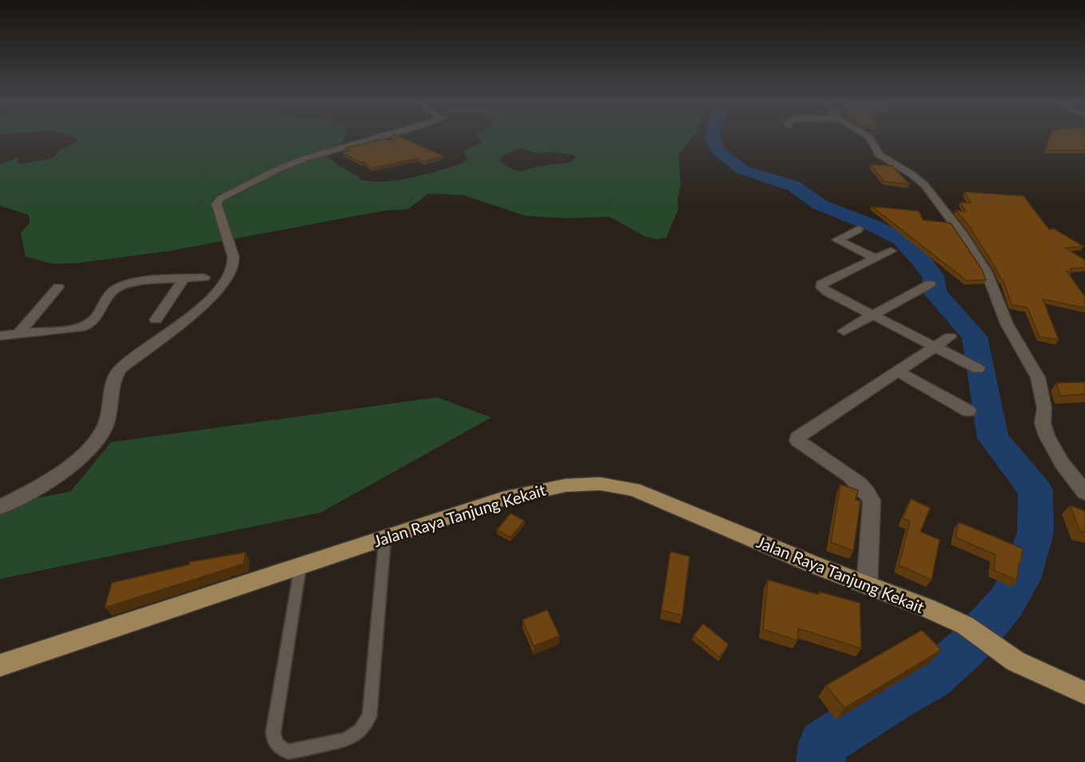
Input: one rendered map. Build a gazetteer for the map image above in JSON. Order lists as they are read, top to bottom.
{
  "streets": {
    "main road": ["Jalan Raya Tanjung Kekait"]
  }
}
